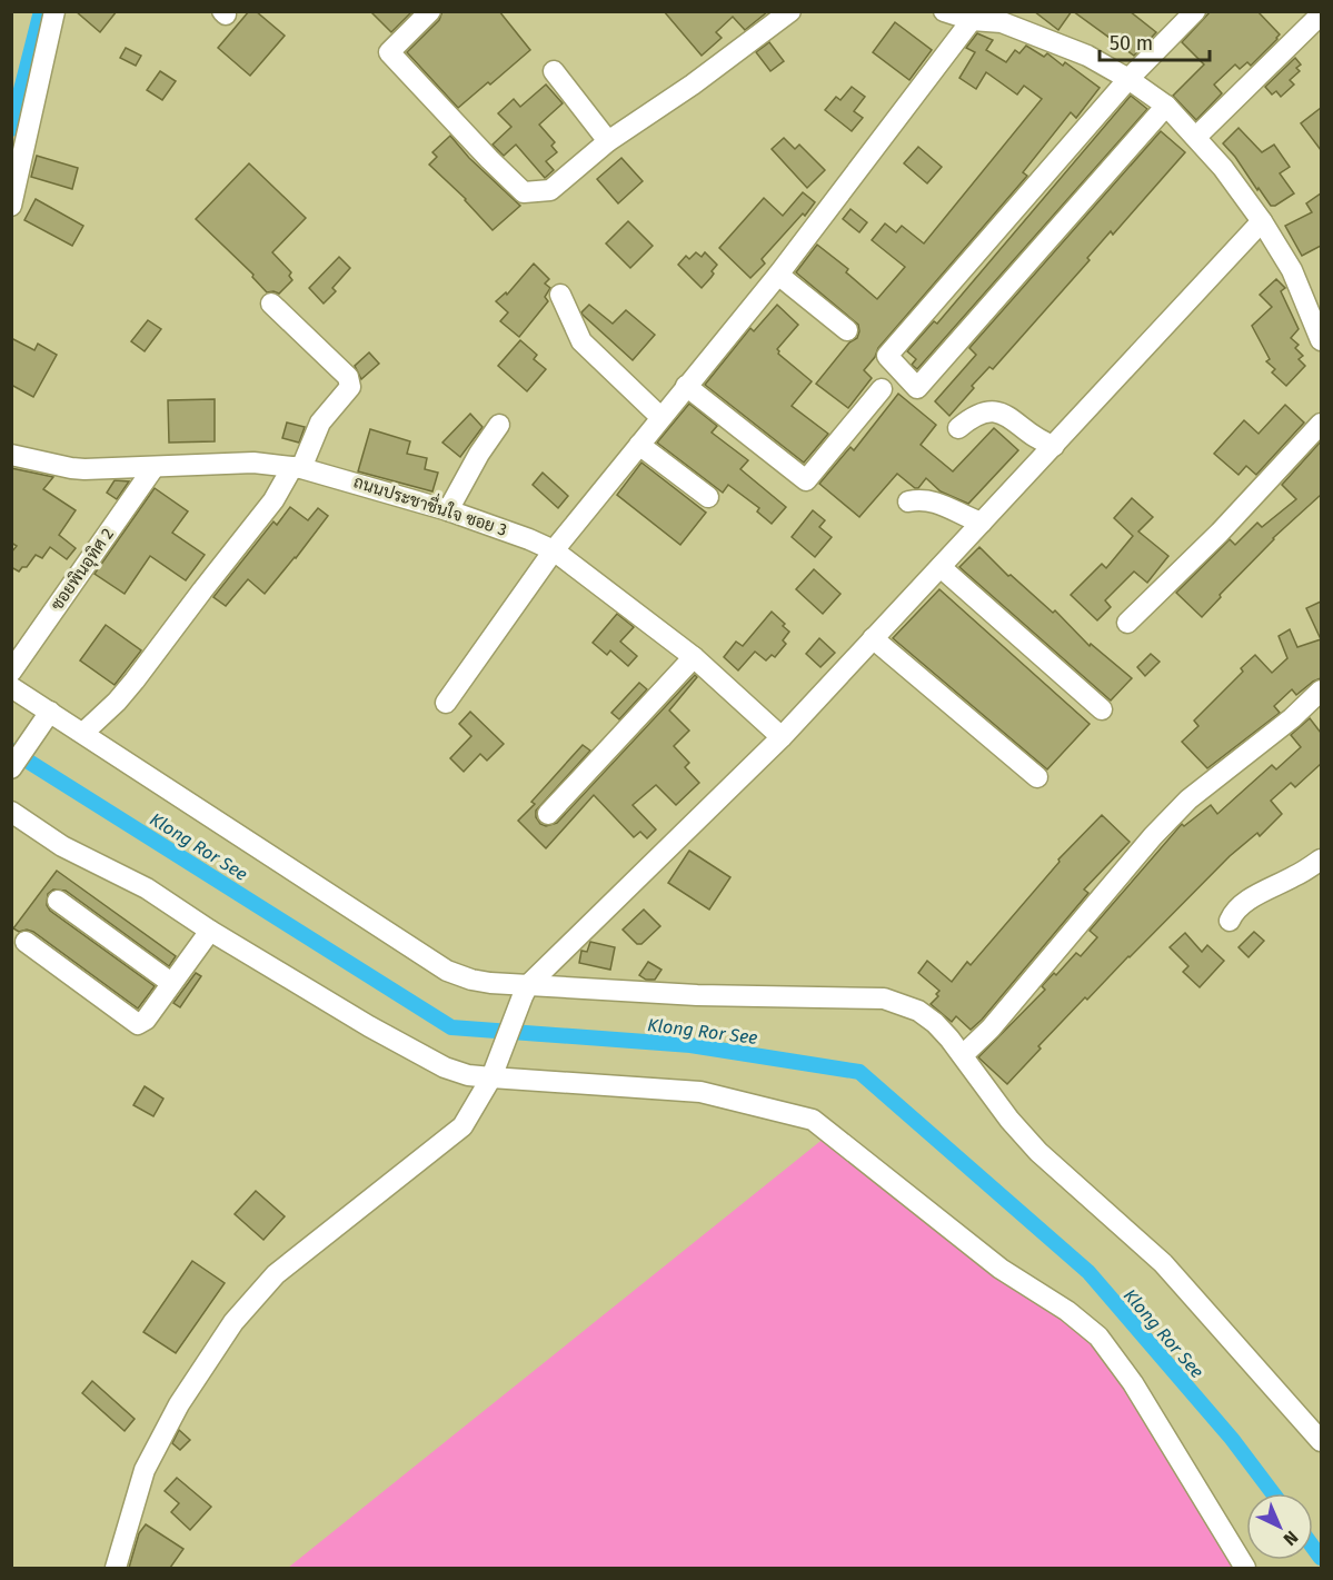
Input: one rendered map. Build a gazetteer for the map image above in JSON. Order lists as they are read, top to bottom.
{
  "streets": {
    "street": ["ถนนประชาชื่นใจ ซอย 3", "ซอยพินอุทิศ 2"]
  },
  "crossings": [
    ["ถนนประชาชื่นใจ ซอย 3", "ซอยพินอุทิศ 2"]
  ],
  "water": ["Klong Ror See"],
  "scale_bar": "50 m",
  "north": "bottom right"
}
